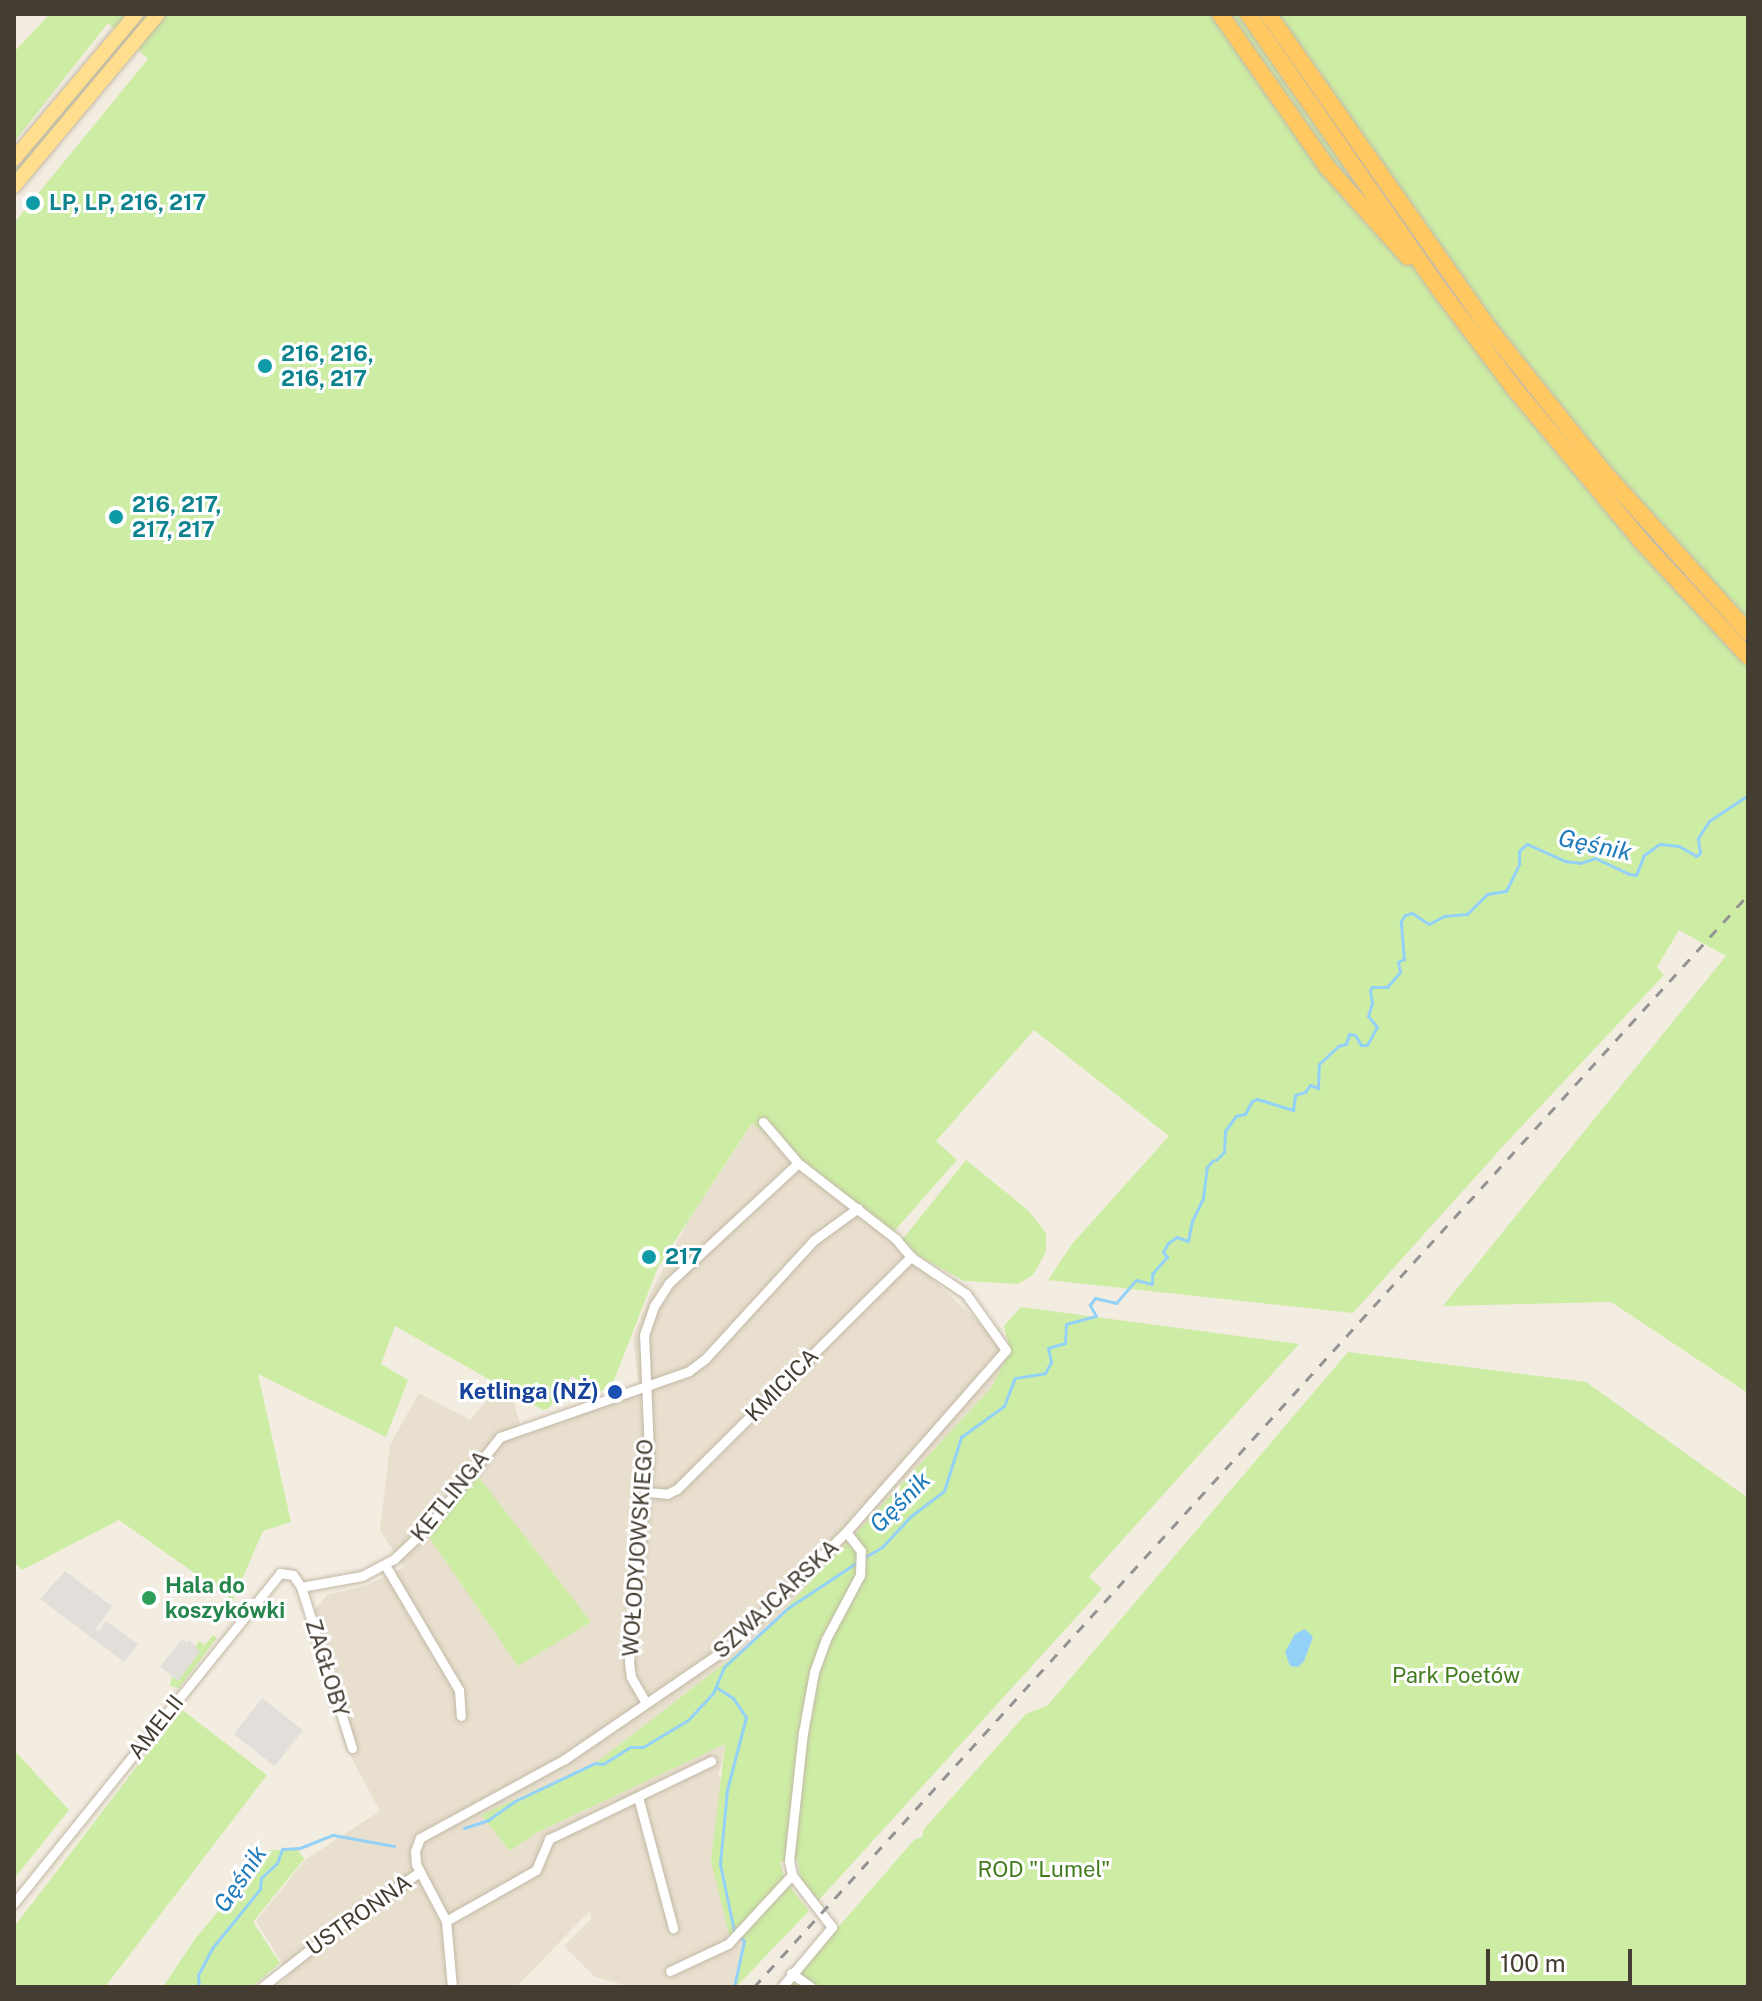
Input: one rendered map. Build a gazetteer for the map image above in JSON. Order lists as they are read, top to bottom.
{
  "streets": {
    "street": [
      "KMICICA",
      "KETLINGA",
      "WOŁODYJOWSKIEGO",
      "SZWAJCARSKA",
      "ZAGŁOBY",
      "AMELII",
      "USTRONNA"
    ]
  },
  "crossings": [
    ["KMICICA", "WOŁODYJOWSKIEGO"],
    ["KMICICA", "SZWAJCARSKA"],
    ["KETLINGA", "WOŁODYJOWSKIEGO"],
    ["KETLINGA", "SZWAJCARSKA"],
    ["KETLINGA", "ZAGŁOBY"],
    ["KETLINGA", "AMELII"],
    ["WOŁODYJOWSKIEGO", "SZWAJCARSKA"],
    ["SZWAJCARSKA", "USTRONNA"],
    ["ZAGŁOBY", "AMELII"]
  ],
  "water": ["Gęśnik"],
  "parks": ["Park Poetów", "ROD \"Lumel\""],
  "places": [
    "LP, LP, 216, 217",
    "216, 216, 216, 217",
    "216, 217, 217, 217",
    "217",
    "Ketlinga (NŻ)",
    "Hala do koszykówki"
  ],
  "scale_bar": "100 m"
}
